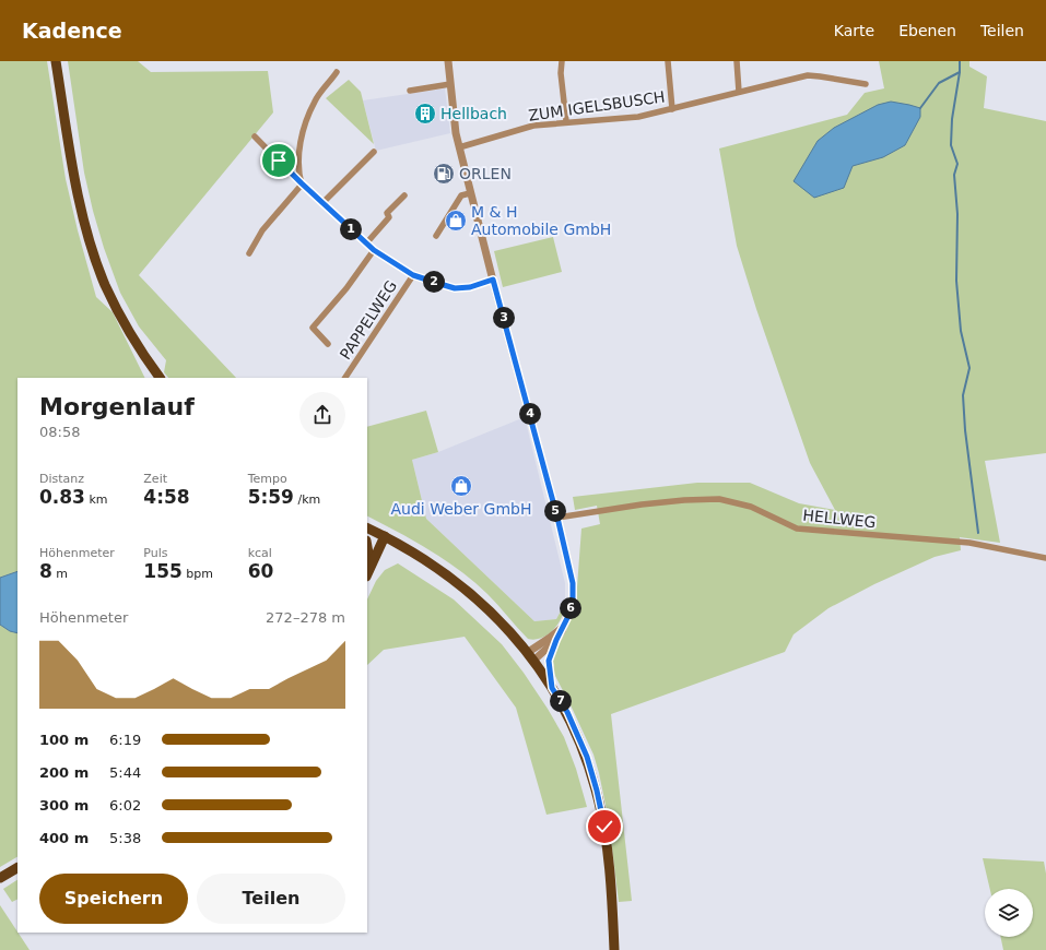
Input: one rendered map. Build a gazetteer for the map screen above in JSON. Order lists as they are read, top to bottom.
{
  "streets": {
    "street": ["ZUM IGELSBUSCH", "PAPPELWEG", "HELLWEG"]
  },
  "places": {
    "building": ["Hellbach"],
    "fuel station": ["ORLEN"],
    "shop": ["M & H Automobile GmbH", "Audi Weber GmbH"]
  },
  "page": {
    "header": "Kadence",
    "nav": ["Karte", "Ebenen", "Teilen"],
    "pins": [
      "1",
      "2",
      "3",
      "4",
      "5",
      "6",
      "7"
    ],
    "heading": ["Morgenlauf", "08:58"],
    "stats": [
      ["Distanz", "0.83 km"],
      ["Zeit", "4:58"],
      ["Tempo", "5:59 /km"],
      ["Höhenmeter", "8 m"],
      ["Puls", "155 bpm"],
      ["kcal", "60"]
    ],
    "chart": ["Höhenmeter", "272–278 m"],
    "list": [
      {
        "name": "100 m",
        "note": "6:19"
      },
      {
        "name": "200 m",
        "note": "5:44"
      },
      {
        "name": "300 m",
        "note": "6:02"
      },
      {
        "name": "400 m",
        "note": "5:38"
      }
    ],
    "buttons": ["Speichern", "Teilen"]
  }
}
